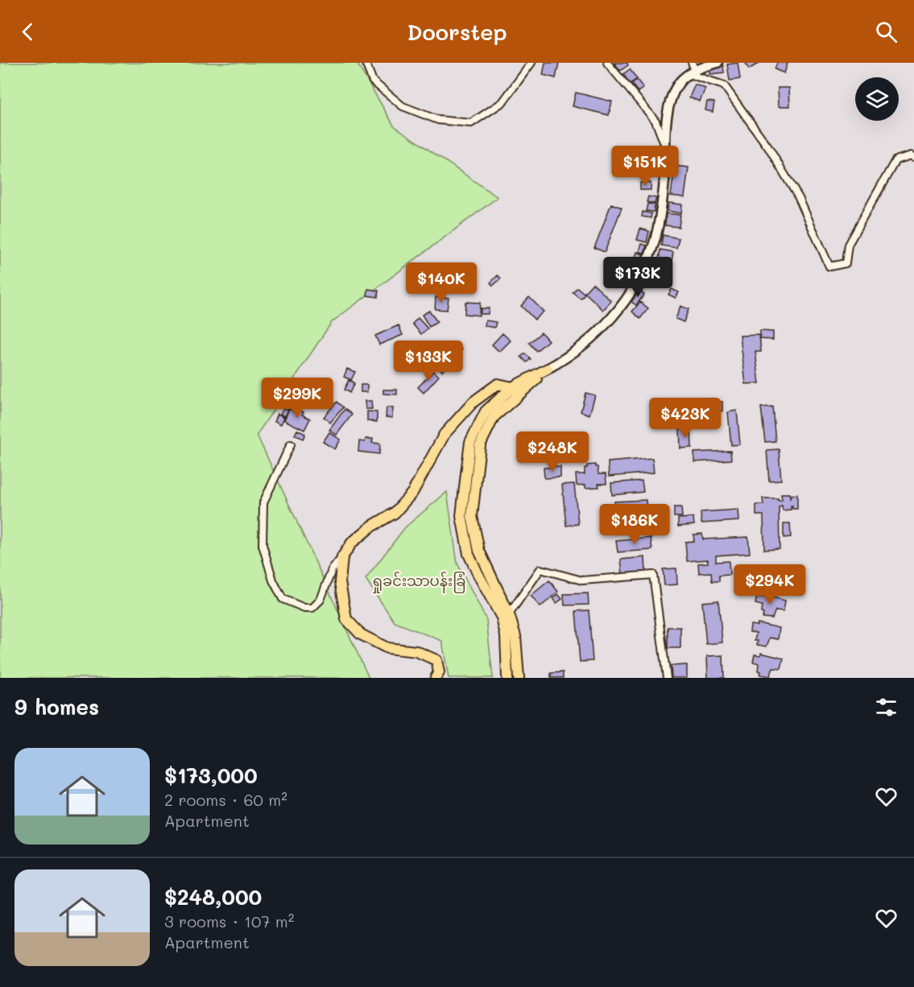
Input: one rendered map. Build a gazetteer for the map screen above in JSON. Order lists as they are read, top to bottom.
{
  "parks": ["ရှုခင်းသာပန်းခြံ"],
  "page": {
    "header": "Doorstep",
    "price": [
      "$151K",
      "$173K",
      "$140K",
      "$133K",
      "$299K",
      "$423K",
      "$248K",
      "$186K",
      "$294K"
    ],
    "heading": "9 homes",
    "list": [
      {
        "name": "$173,000",
        "note": "2 rooms · 60 m² · Apartment"
      },
      {
        "name": "$248,000",
        "note": "3 rooms · 107 m² · Apartment"
      }
    ]
  }
}
